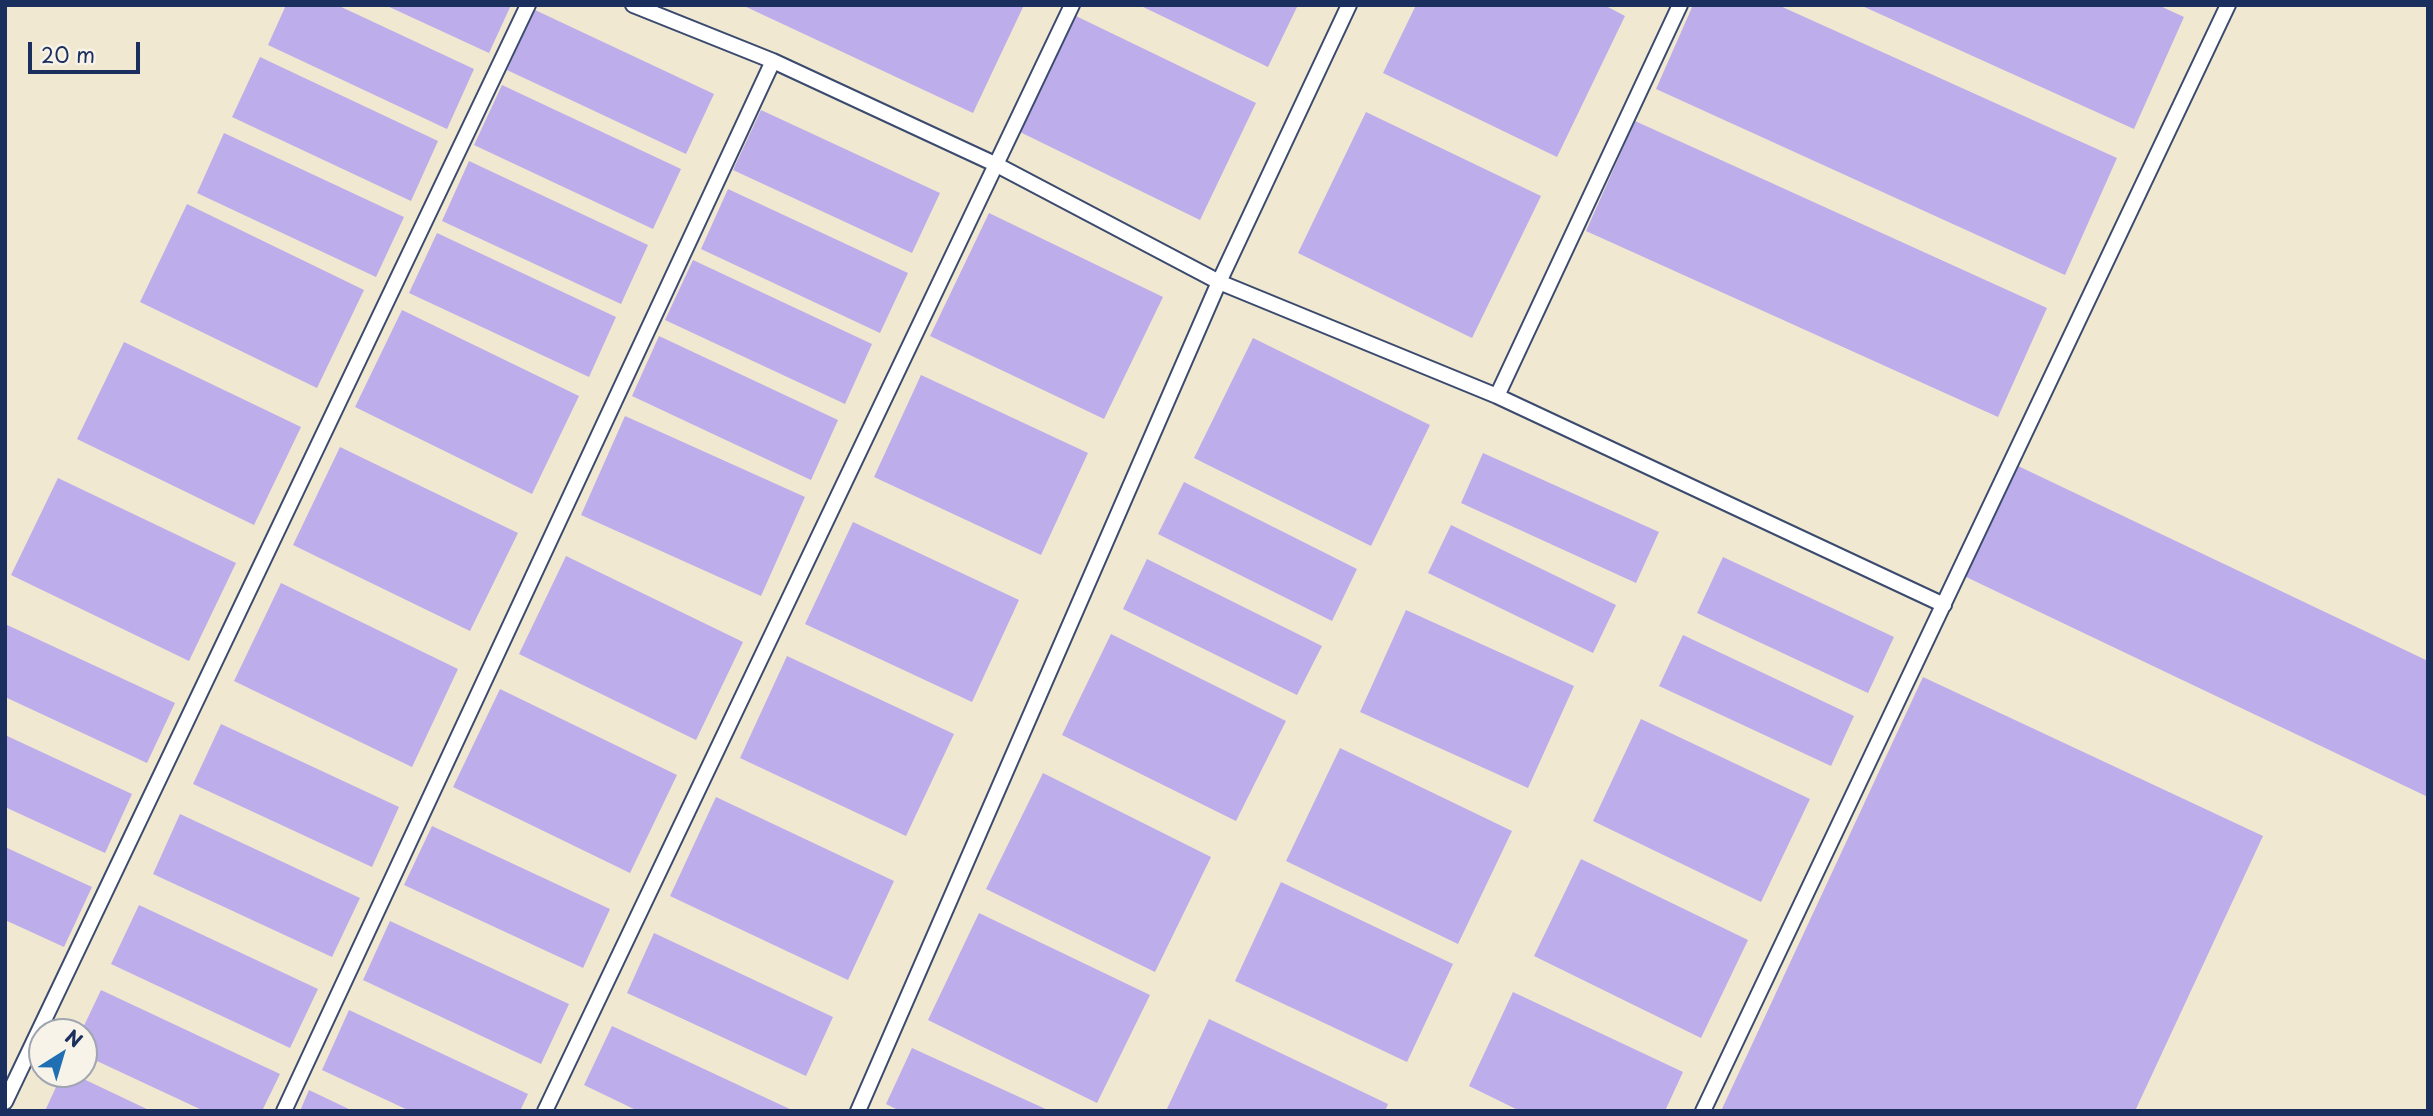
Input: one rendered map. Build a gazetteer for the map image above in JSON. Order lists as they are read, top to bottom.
{
  "scale_bar": "20 m",
  "north": "top right"
}
